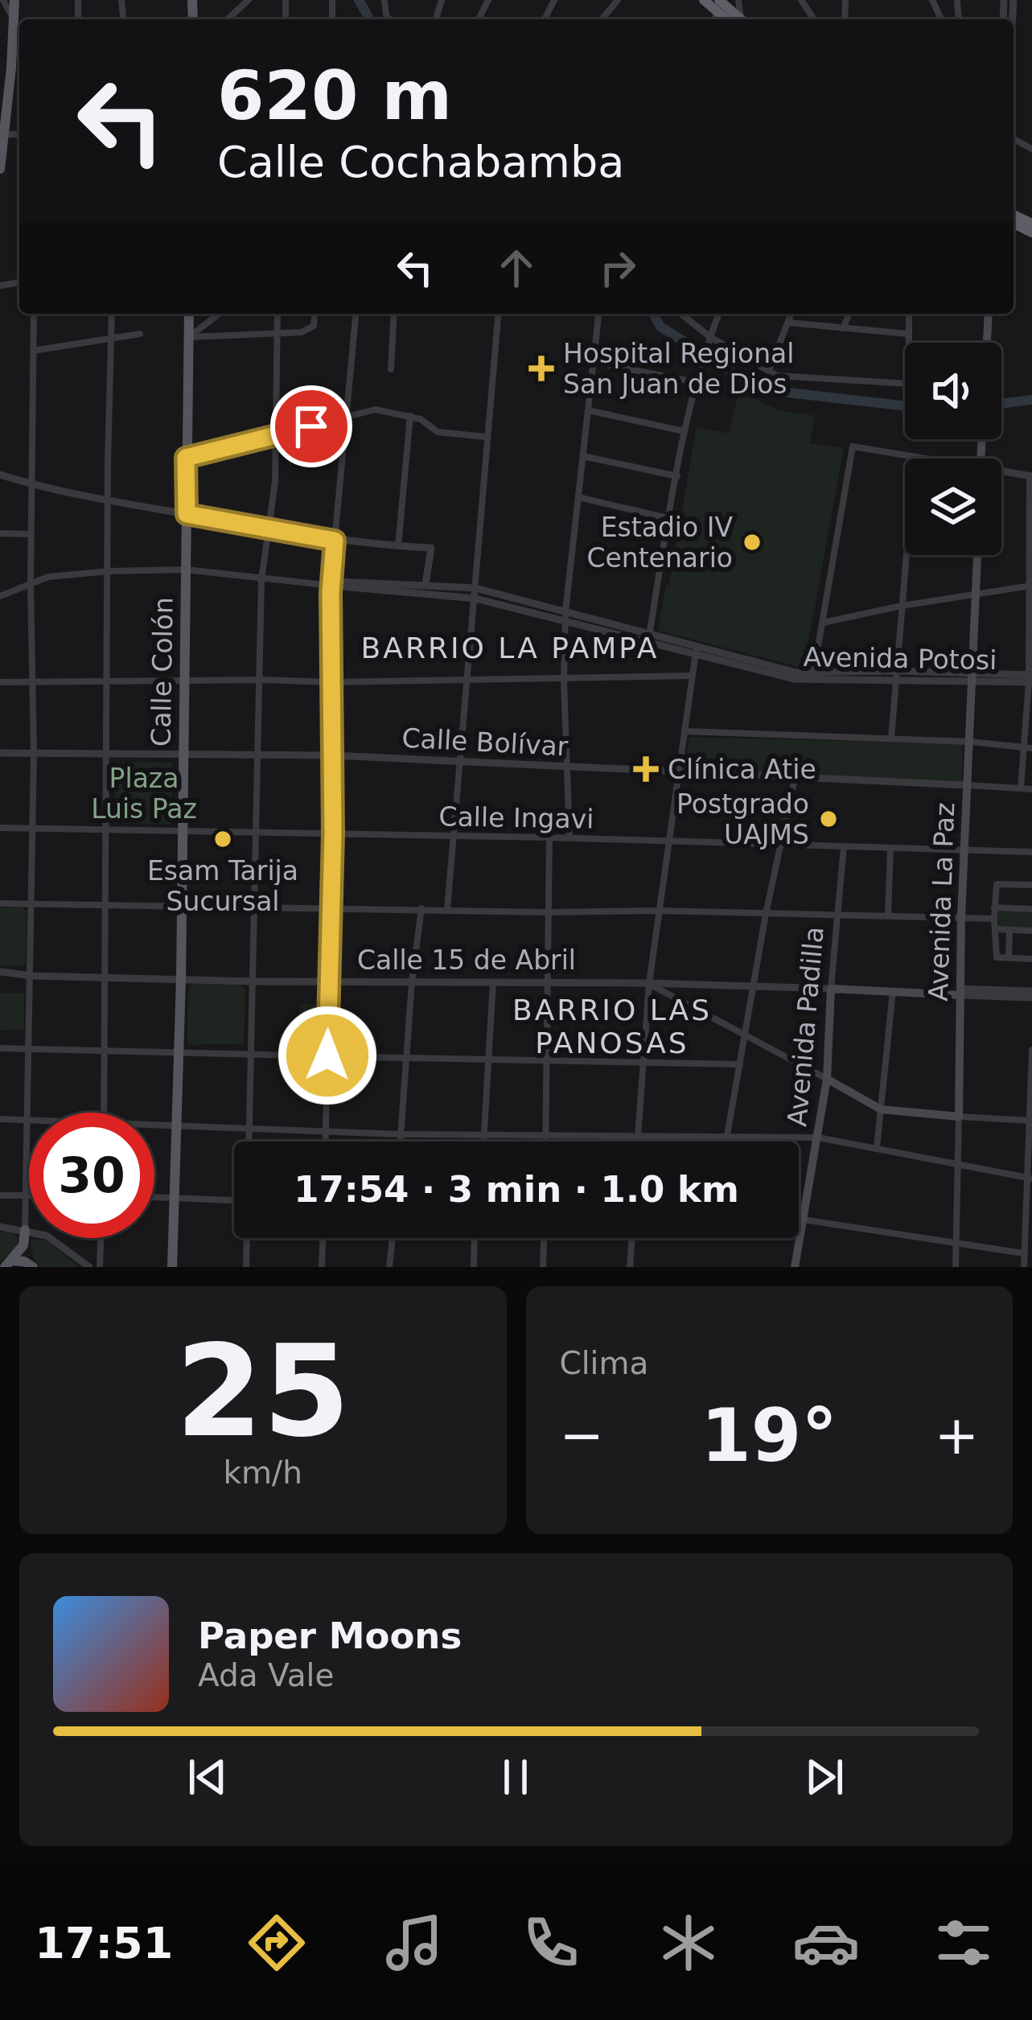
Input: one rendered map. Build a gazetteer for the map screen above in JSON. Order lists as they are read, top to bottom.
{
  "streets": {
    "main road": ["Calle Colón", "Avenida La Paz", "Avenida Padilla"],
    "street": [
      "Avenida Potosi",
      "Calle Bolívar",
      "Calle Ingavi",
      "Calle 15 de Abril"
    ]
  },
  "crossings": [
    ["Avenida Potosi", "Avenida La Paz"],
    ["Calle Colón", "Calle Bolívar"],
    ["Calle Colón", "Calle Ingavi"],
    ["Calle Colón", "Calle 15 de Abril"],
    ["Calle Bolívar", "Avenida La Paz"],
    ["Calle Ingavi", "Avenida La Paz"],
    ["Calle Ingavi", "Avenida Padilla"],
    ["Calle 15 de Abril", "Avenida Padilla"]
  ],
  "districts": ["BARRIO LA PAMPA", "BARRIO LAS PANOSAS"],
  "parks": ["Plaza Luis Paz"],
  "places": {
    "health": ["Hospital Regional San Juan de Dios", "Clínica Atie"],
    "other": ["Estadio IV Centenario", "Postgrado UAJMS", "Esam Tarija Sucursal"]
  },
  "page": {
    "turn": ["620 m", "Calle Cochabamba"],
    "limit": "30",
    "trip": "17:54 · 3 min · 1.0 km",
    "tile": [
      ["25", "km/h"],
      "Clima"
    ],
    "heat": ["−", "19°", "+"],
    "song": ["Paper Moons", "Ada Vale"],
    "tabs": "17:51"
  }
}
